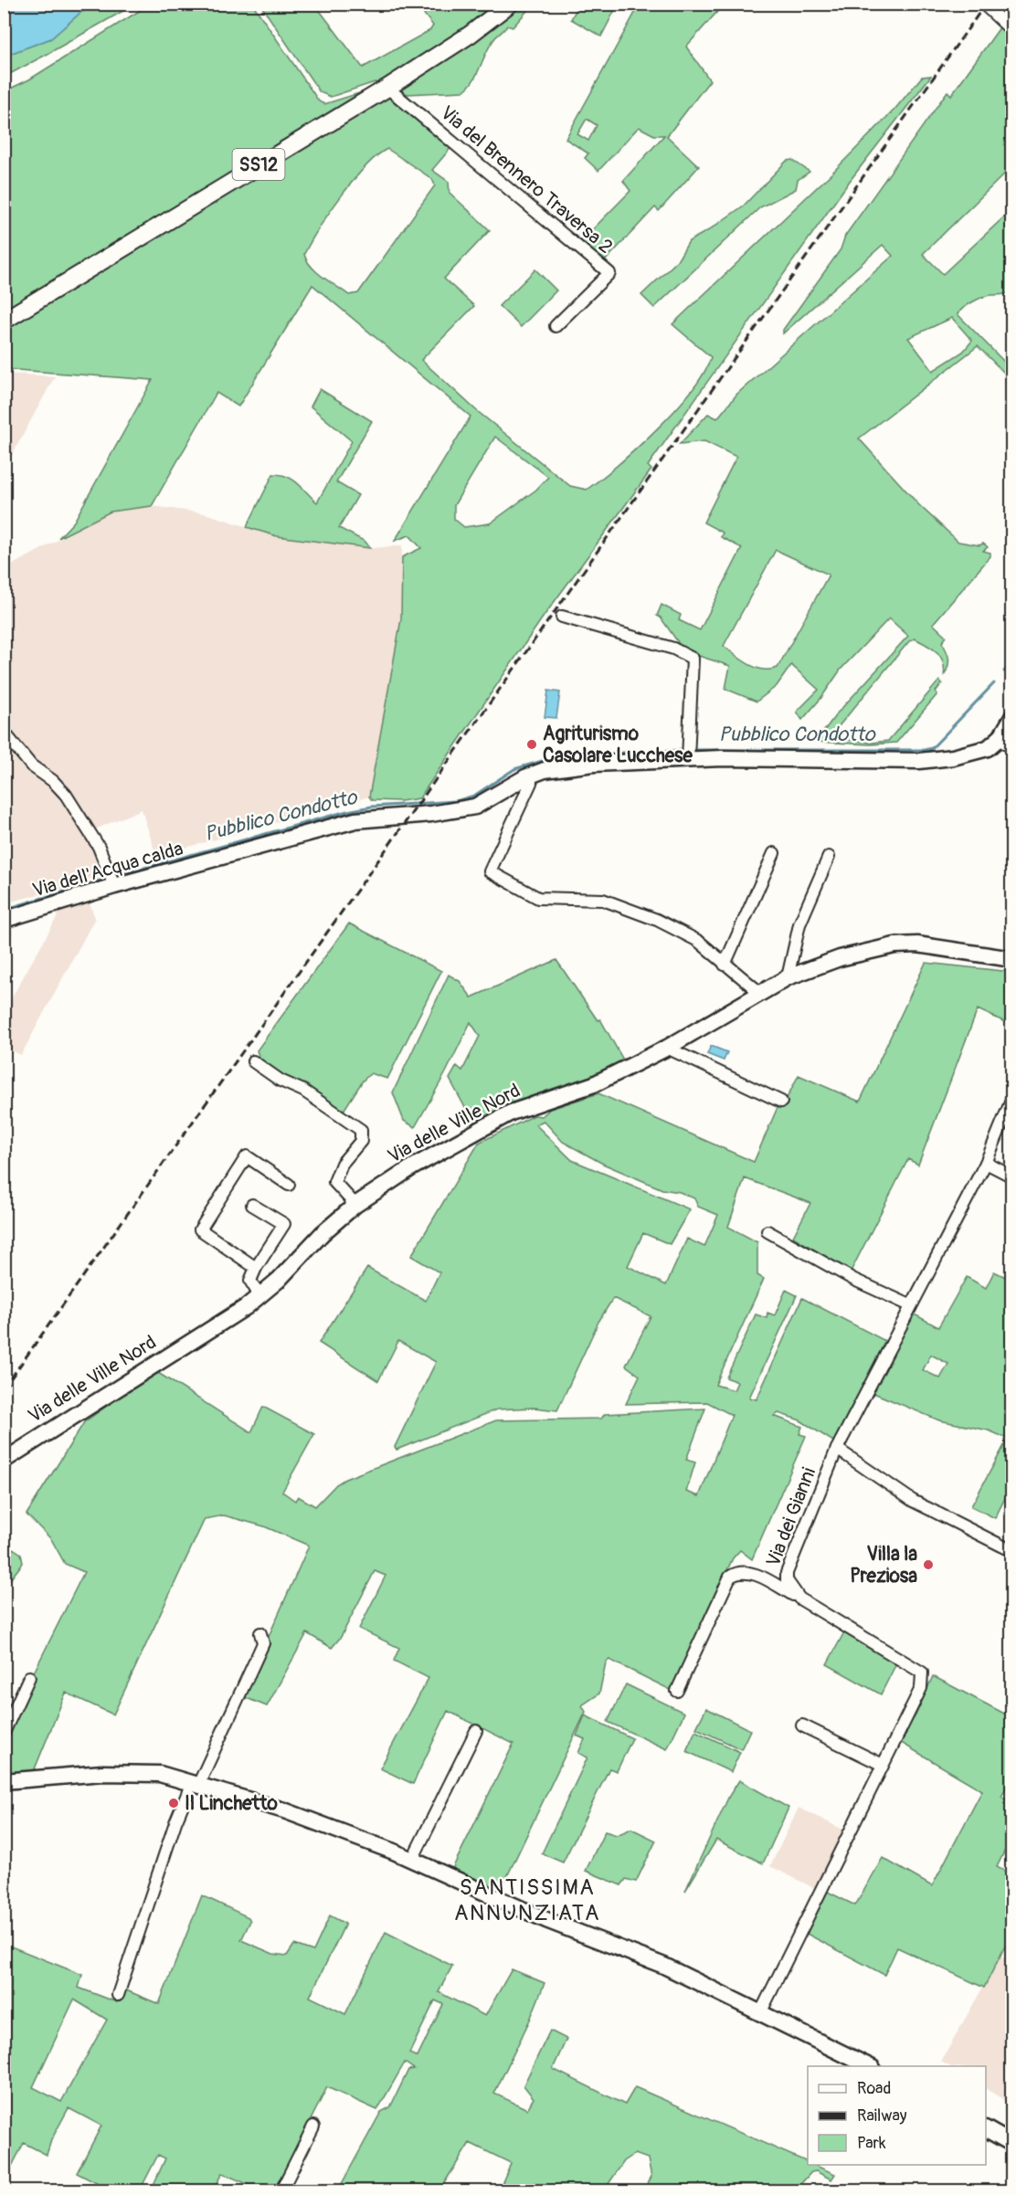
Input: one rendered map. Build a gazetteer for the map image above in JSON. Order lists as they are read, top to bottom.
{
  "streets": {
    "main road": ["SS12"],
    "street": [
      "Via del Brennero Traversa 2",
      "Via dell'Acqua calda",
      "Via delle Ville Nord",
      "Via dei Gianni"
    ]
  },
  "crossings": [
    ["SS12", "Via del Brennero Traversa 2"]
  ],
  "districts": ["SANTISSIMA ANNUNZIATA"],
  "water": ["Pubblico Condotto"],
  "places": ["Agriturismo Casolare Lucchese", "Villa la Preziosa", "Il Linchetto"],
  "legend": ["Road", "Railway", "Park"]
}
